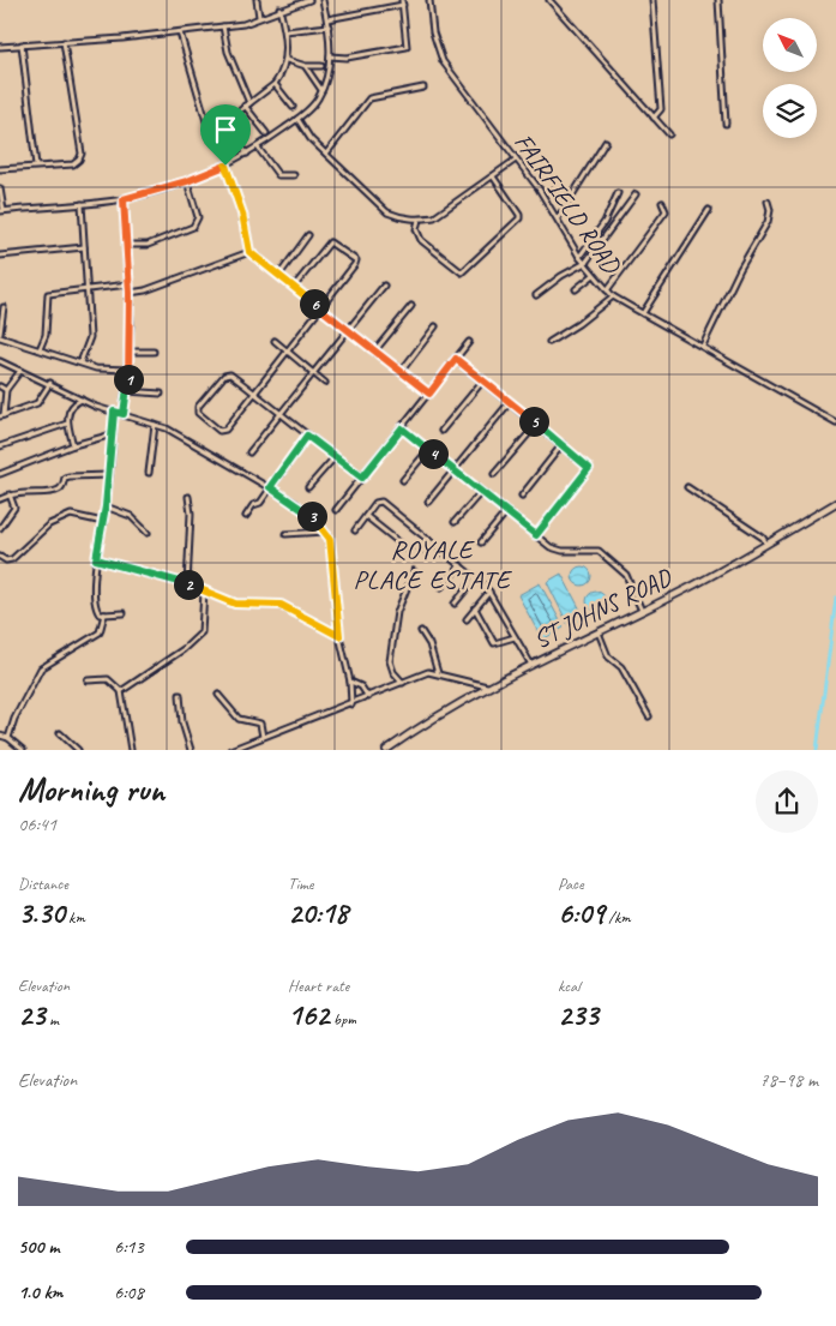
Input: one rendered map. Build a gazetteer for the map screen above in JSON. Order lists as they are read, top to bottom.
{
  "streets": {
    "main road": ["ST JOHNS ROAD"],
    "street": ["FAIRFIELD ROAD"]
  },
  "districts": ["ROYALE PLACE ESTATE"],
  "north": "top left",
  "page": {
    "pins": [
      "6",
      "1",
      "5",
      "4",
      "3",
      "2"
    ],
    "heading": ["Morning run", "06:41"],
    "stats": [
      ["Distance", "3.30 km"],
      ["Time", "20:18"],
      ["Pace", "6:09 /km"],
      ["Elevation", "23 m"],
      ["Heart rate", "162 bpm"],
      ["kcal", "233"]
    ],
    "chart": ["Elevation", "78–98 m"],
    "list": [
      {
        "name": "500 m",
        "note": "6:13"
      },
      {
        "name": "1.0 km",
        "note": "6:08"
      }
    ]
  }
}
